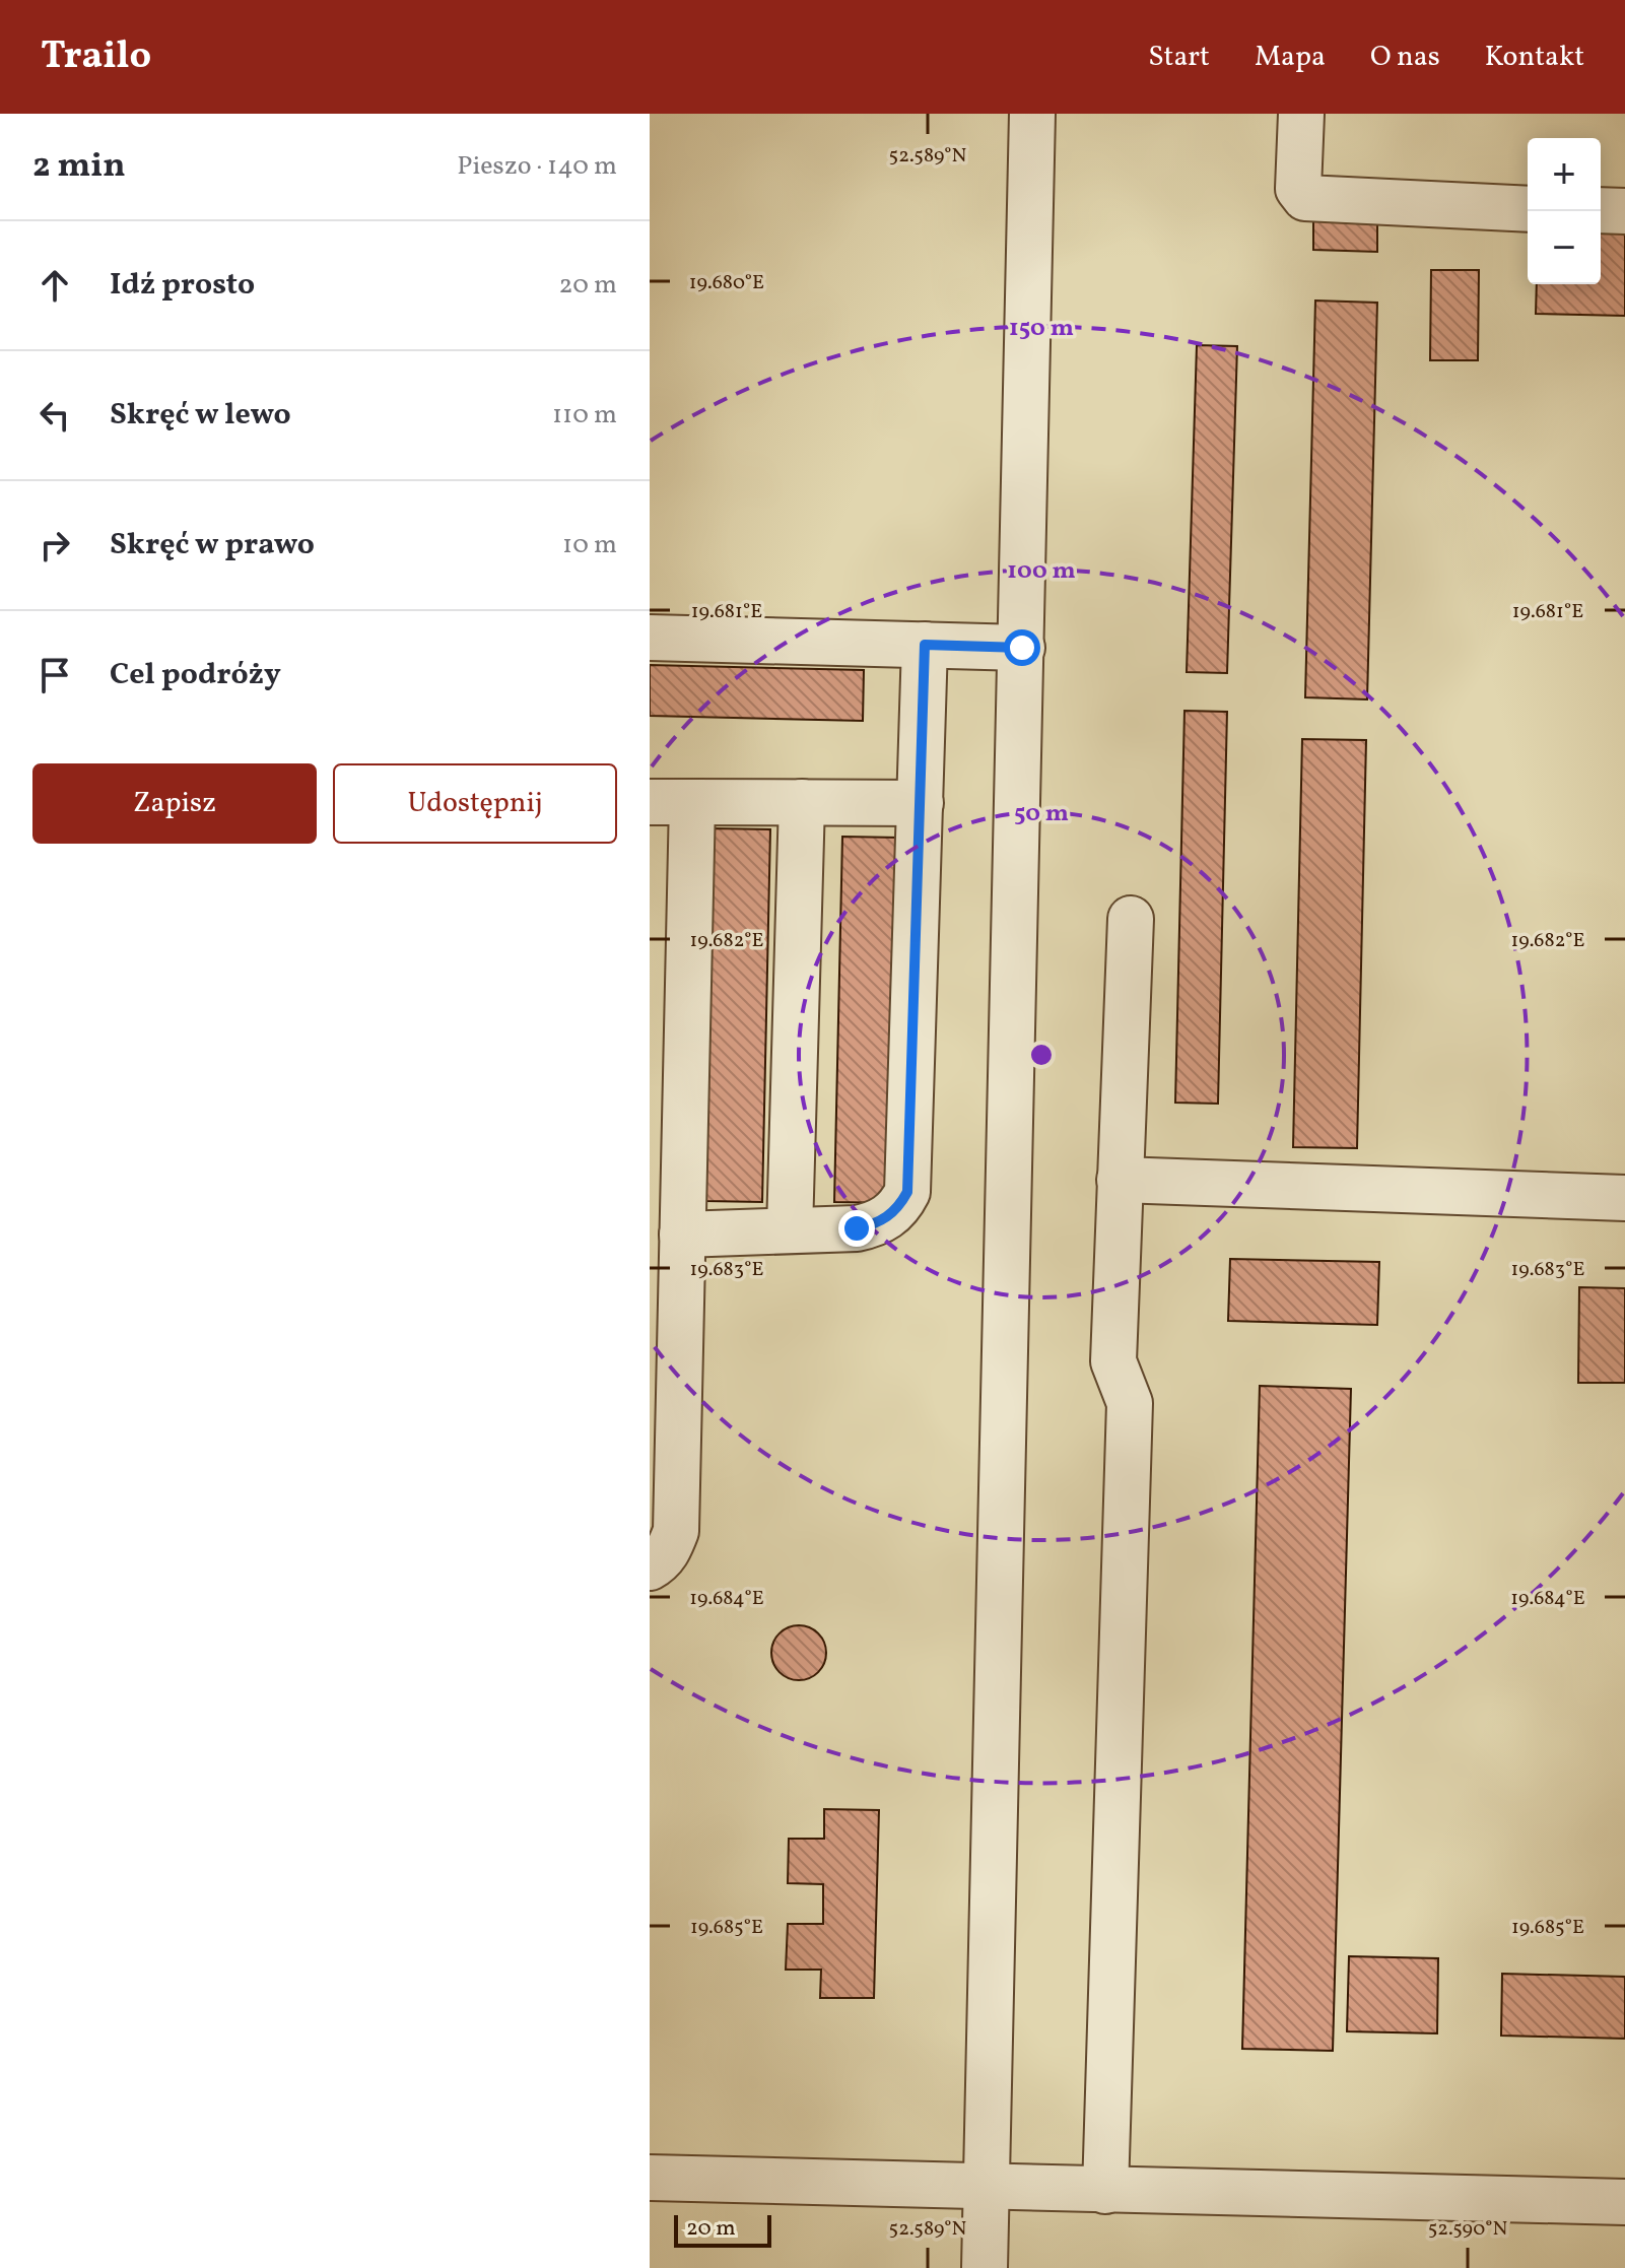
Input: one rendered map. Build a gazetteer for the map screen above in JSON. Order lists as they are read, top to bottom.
{
  "scale_bar": "20 m",
  "page": {
    "header": "Trailo",
    "nav": [
      "Start",
      "Mapa",
      "O nas",
      "Kontakt"
    ],
    "heading": ["2 min", "Pieszo · 140 m"],
    "map_buttons": ["+", "−"],
    "list": [
      ["Idź prosto", "20 m"],
      ["Skręć w lewo", "110 m"],
      ["Skręć w prawo", "10 m"],
      "Cel podróży"
    ],
    "buttons": ["Zapisz", "Udostępnij"],
    "scale": "20 m"
  },
  "coordinates": [
    "52.589°N",
    "19.680°E",
    "19.681°E",
    "19.682°E",
    "19.683°E",
    "19.684°E",
    "19.685°E",
    "52.590°N"
  ],
  "rings": ["150 m", "100 m", "50 m"]
}
